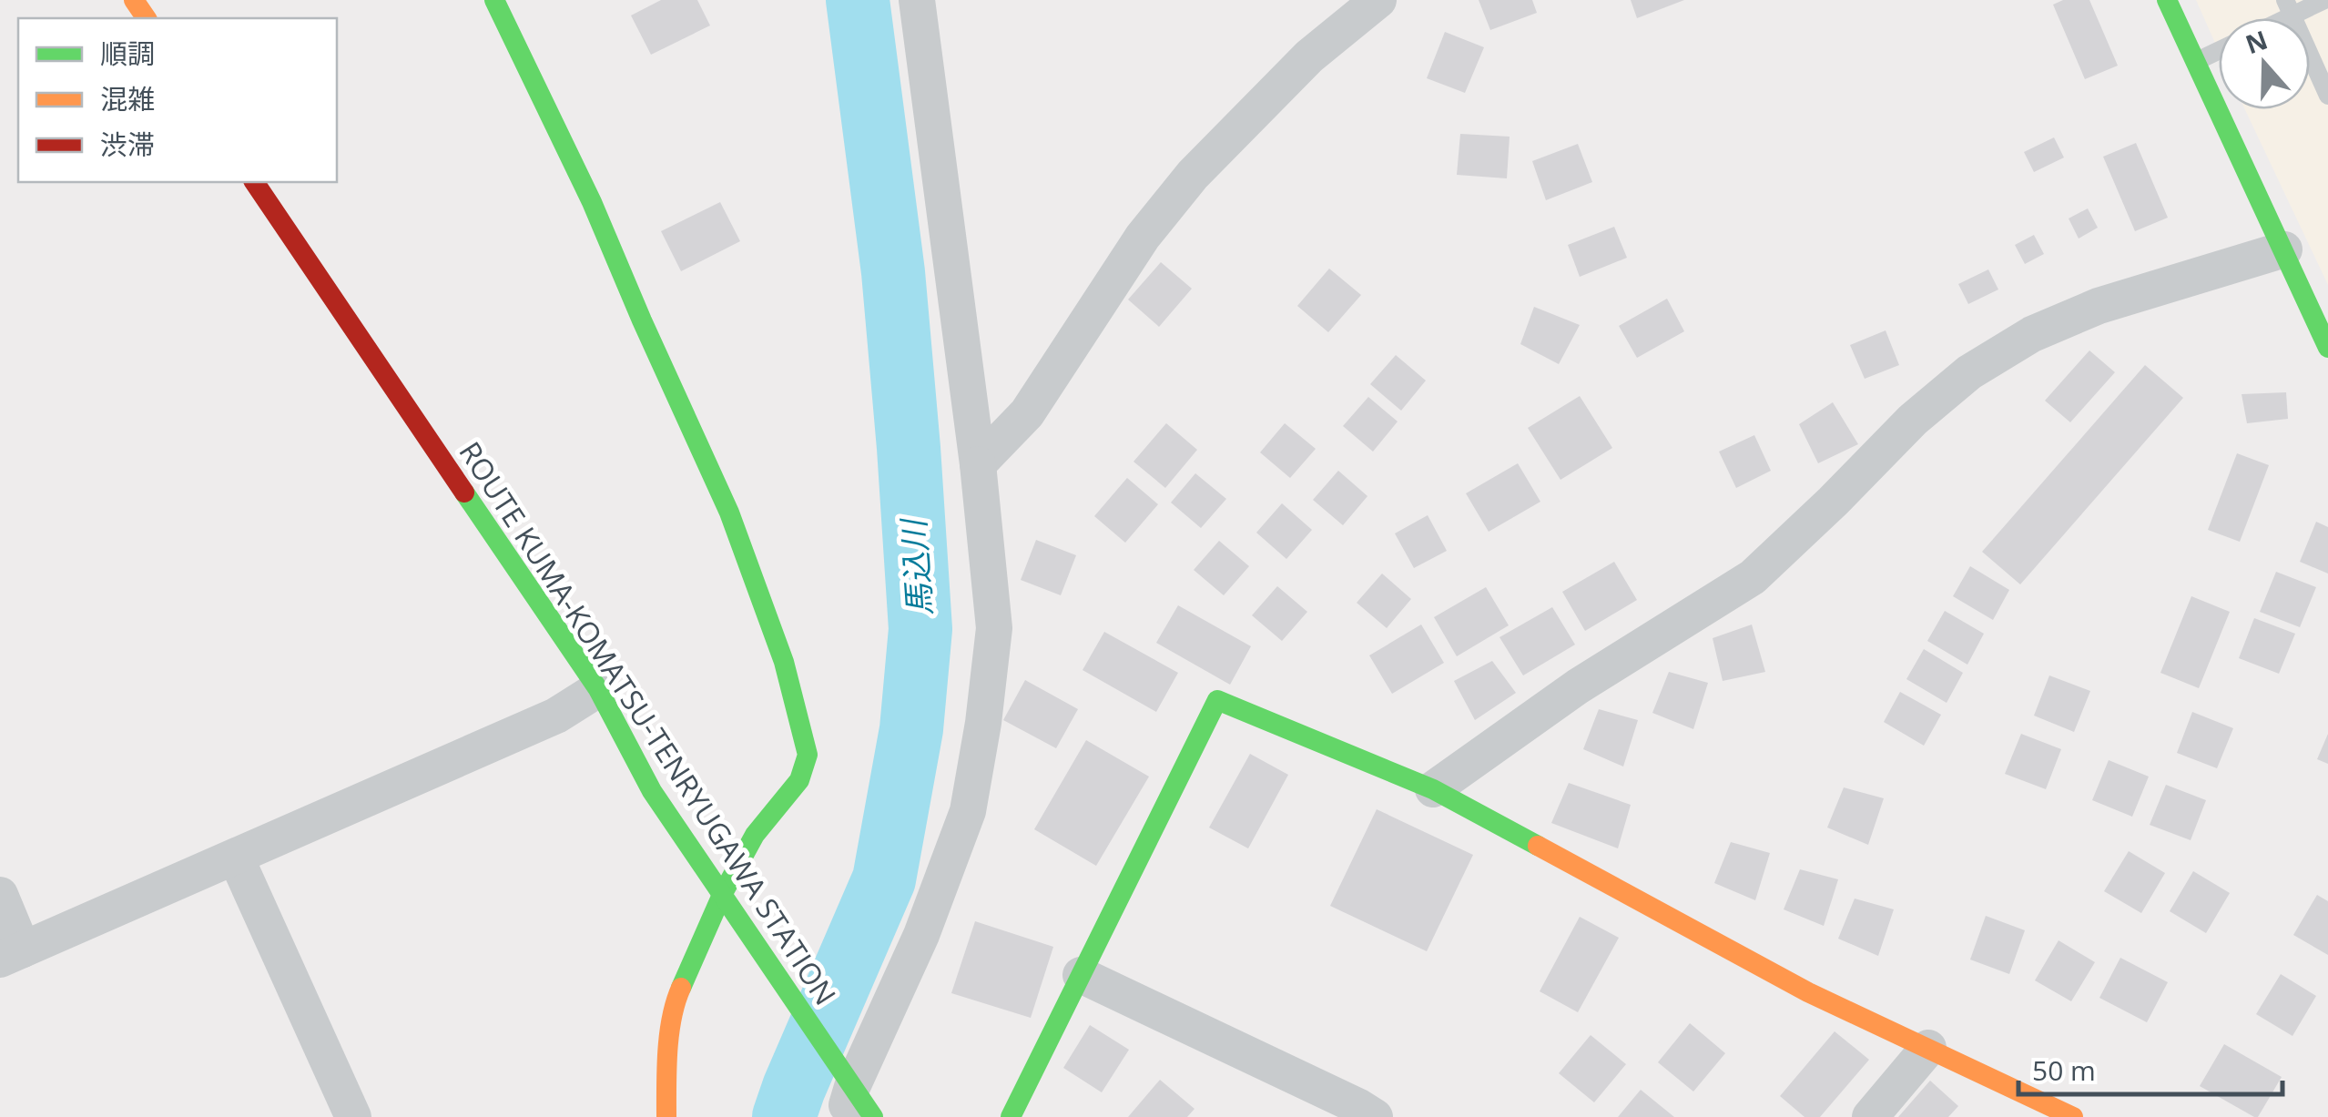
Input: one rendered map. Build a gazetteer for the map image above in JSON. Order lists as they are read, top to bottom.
{
  "streets": {
    "street": ["ROUTE KUMA-KOMATSU-TENRYUGAWA STATION"]
  },
  "water": ["馬込川"],
  "legend": ["順調", "混雑", "渋滞"],
  "scale_bar": "50 m",
  "north": "top"
}
